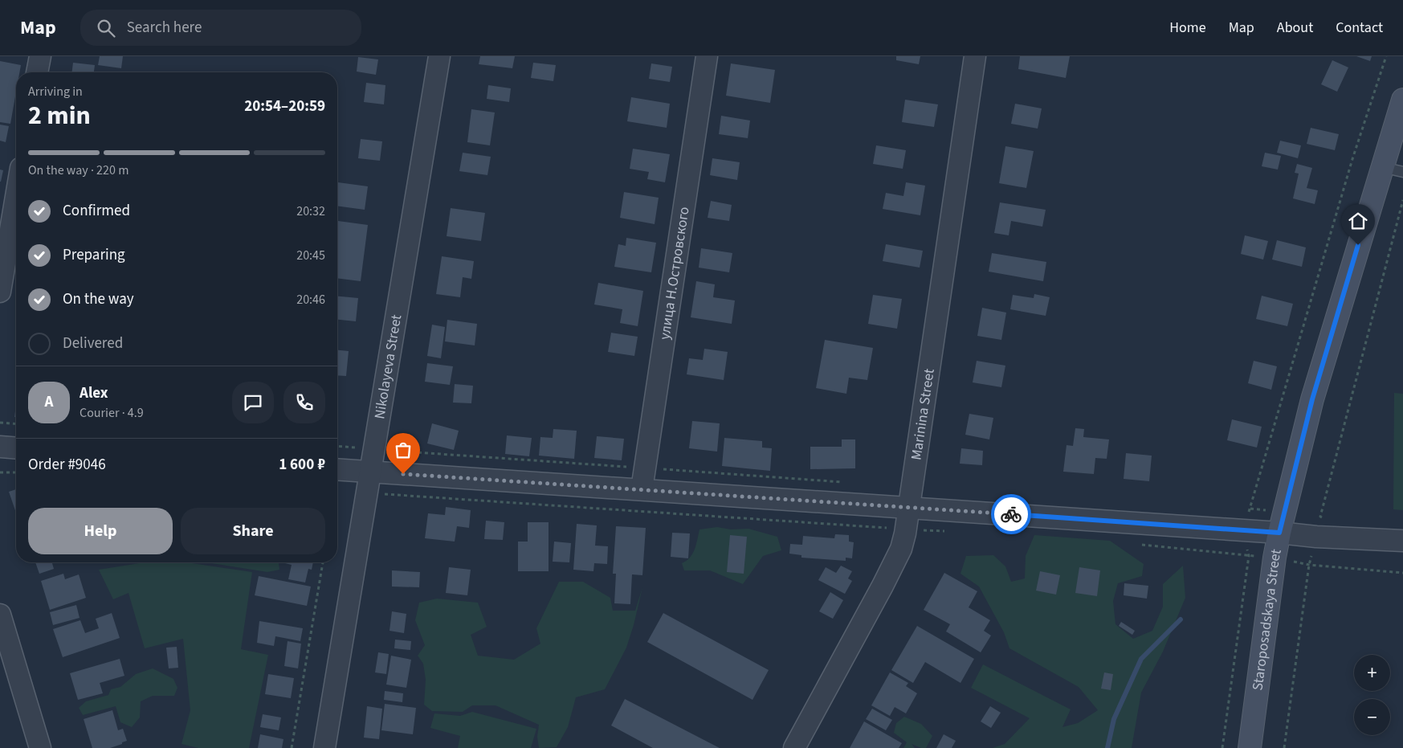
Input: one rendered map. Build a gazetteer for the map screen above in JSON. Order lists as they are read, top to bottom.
{
  "streets": {
    "main road": ["Staroposadskaya Street"],
    "street": ["улица Н.Островского", "Nikolayeva Street", "Marinina Street"]
  },
  "page": {
    "header": "Map",
    "search": "Search here",
    "nav": [
      "Home",
      "Map",
      "About",
      "Contact"
    ],
    "heading": ["2 min", "Arriving in", "20:54–20:59"],
    "panel": [
      "Alex",
      "Courier · 4.9",
      "Order #9046",
      "1 600 ₽"
    ],
    "bar": "On the way · 220 m",
    "list": [
      ["Confirmed", "20:32"],
      ["Preparing", "20:45"],
      ["On the way", "20:46"],
      "Delivered"
    ],
    "round": "A",
    "buttons": ["Help", "Share"],
    "map_buttons": ["+", "−"]
  }
}
